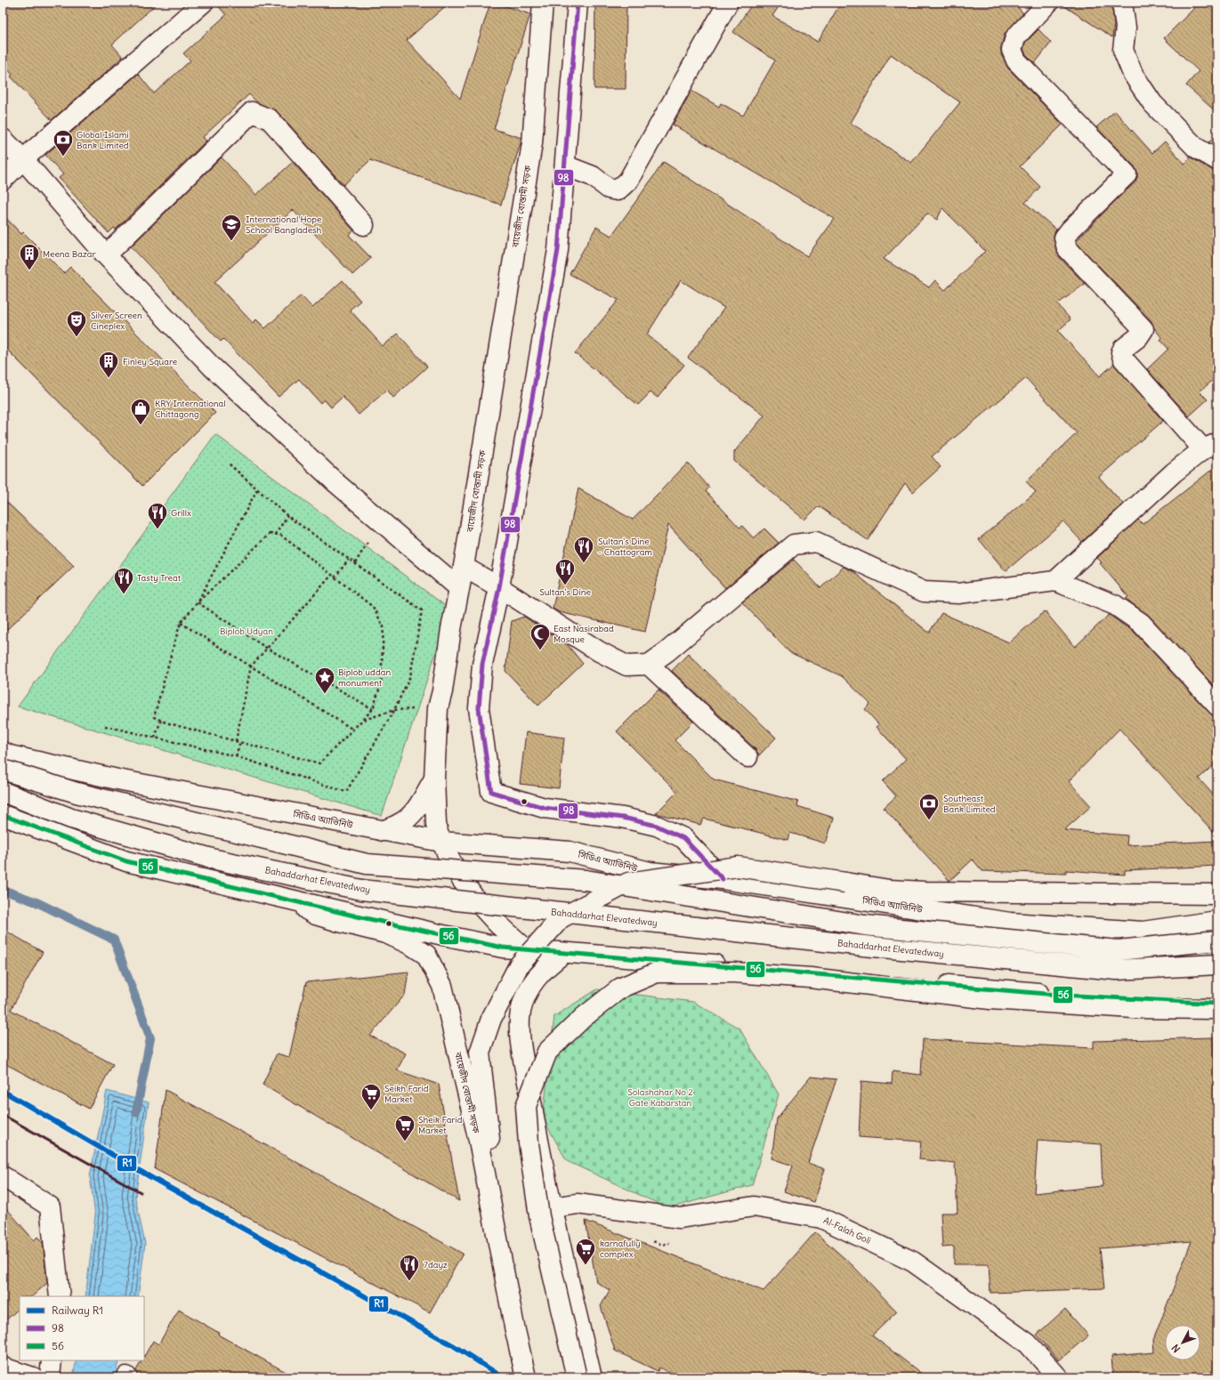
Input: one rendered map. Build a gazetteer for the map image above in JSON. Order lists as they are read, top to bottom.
{
  "streets": {
    "main road": [
      "বায়েজীদ বোস্তামী সড়ক",
      "সিডিএ অ্যাভিনিউ",
      "Bahaddarhat Elevatedway",
      "Al-Falah Goli"
    ]
  },
  "crossings": [
    ["বায়েজীদ বোস্তামী সড়ক", "সিডিএ অ্যাভিনিউ"]
  ],
  "parks": ["Biplob Udyan", "Solashahar No 2 Gate Kabarstan"],
  "places": {
    "bank": ["Global Islami Bank Limited", "Southeast Bank Limited"],
    "school or university": ["International Hope School Bangladesh"],
    "building": ["Meena Bazar", "Finley Square"],
    "theatre": ["Silver Screen Cineplex"],
    "shop": ["KRY International Chittagong"],
    "restaurant": [
      "Grillx",
      "Sultan's Dine - Chattogram",
      "Sultan's Dine",
      "Tasty Treat",
      "7dayz"
    ],
    "mosque": ["East Nasirabad Mosque"],
    "place": ["Biplob uddan monument"],
    "supermarket": ["Seikh Farid Market", "Sheik Farid Market", "karnafully complex"]
  },
  "lines": ["transit line 98", "transit line 56", "rail line R1"],
  "legend": ["Railway R1", "98", "56"],
  "north": "bottom left"
}
